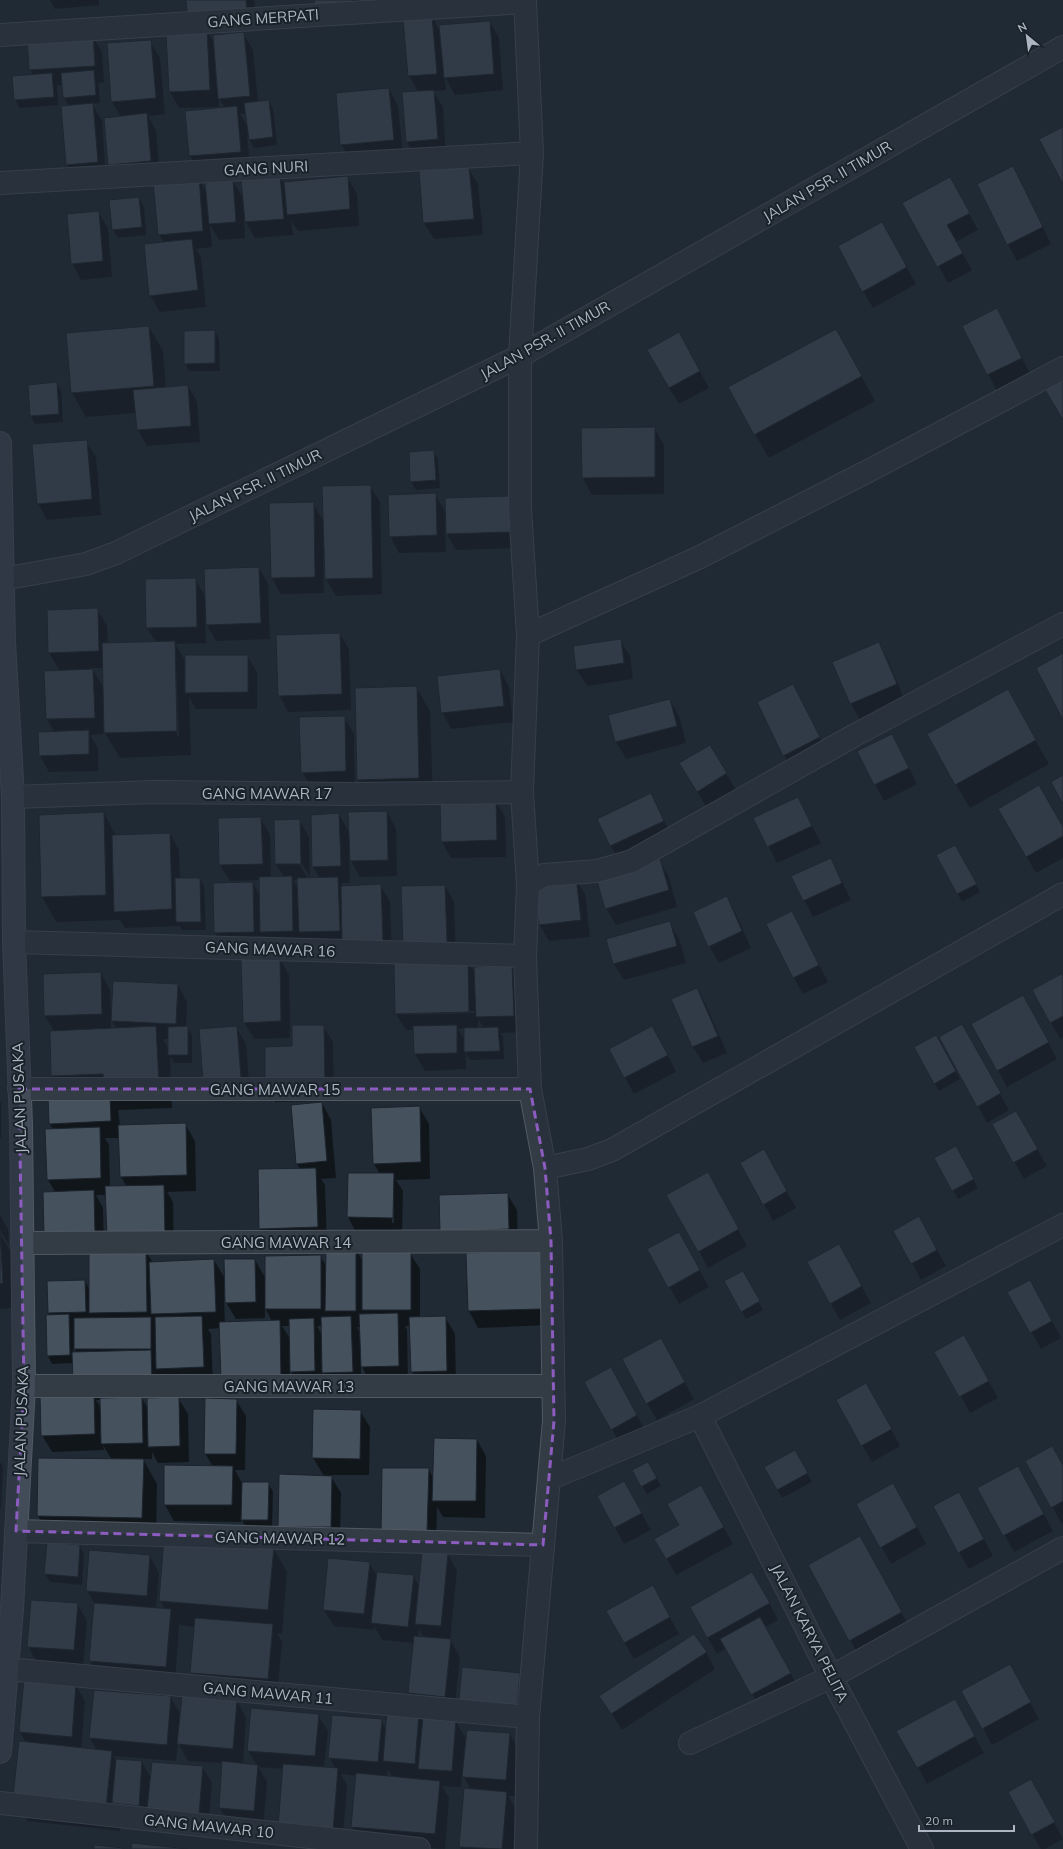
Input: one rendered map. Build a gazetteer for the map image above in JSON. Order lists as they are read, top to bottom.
{
  "streets": {
    "main road": ["JALAN PUSAKA"],
    "street": [
      "GANG MERPATI",
      "GANG NURI",
      "JALAN PSR. II TIMUR",
      "GANG MAWAR 17",
      "GANG MAWAR 16",
      "GANG MAWAR 15",
      "GANG MAWAR 14",
      "GANG MAWAR 13",
      "GANG MAWAR 12",
      "JALAN KARYA PELITA",
      "GANG MAWAR 11",
      "GANG MAWAR 10"
    ]
  },
  "crossings": [
    ["JALAN PSR. II TIMUR", "JALAN PUSAKA"],
    ["GANG MAWAR 17", "JALAN PUSAKA"],
    ["GANG MAWAR 16", "JALAN PUSAKA"],
    ["GANG MAWAR 15", "JALAN PUSAKA"],
    ["JALAN PUSAKA", "GANG MAWAR 14"],
    ["JALAN PUSAKA", "GANG MAWAR 13"],
    ["JALAN PUSAKA", "GANG MAWAR 12"],
    ["JALAN PUSAKA", "GANG MAWAR 11"]
  ],
  "scale_bar": "20 m",
  "north": "top left"
}
